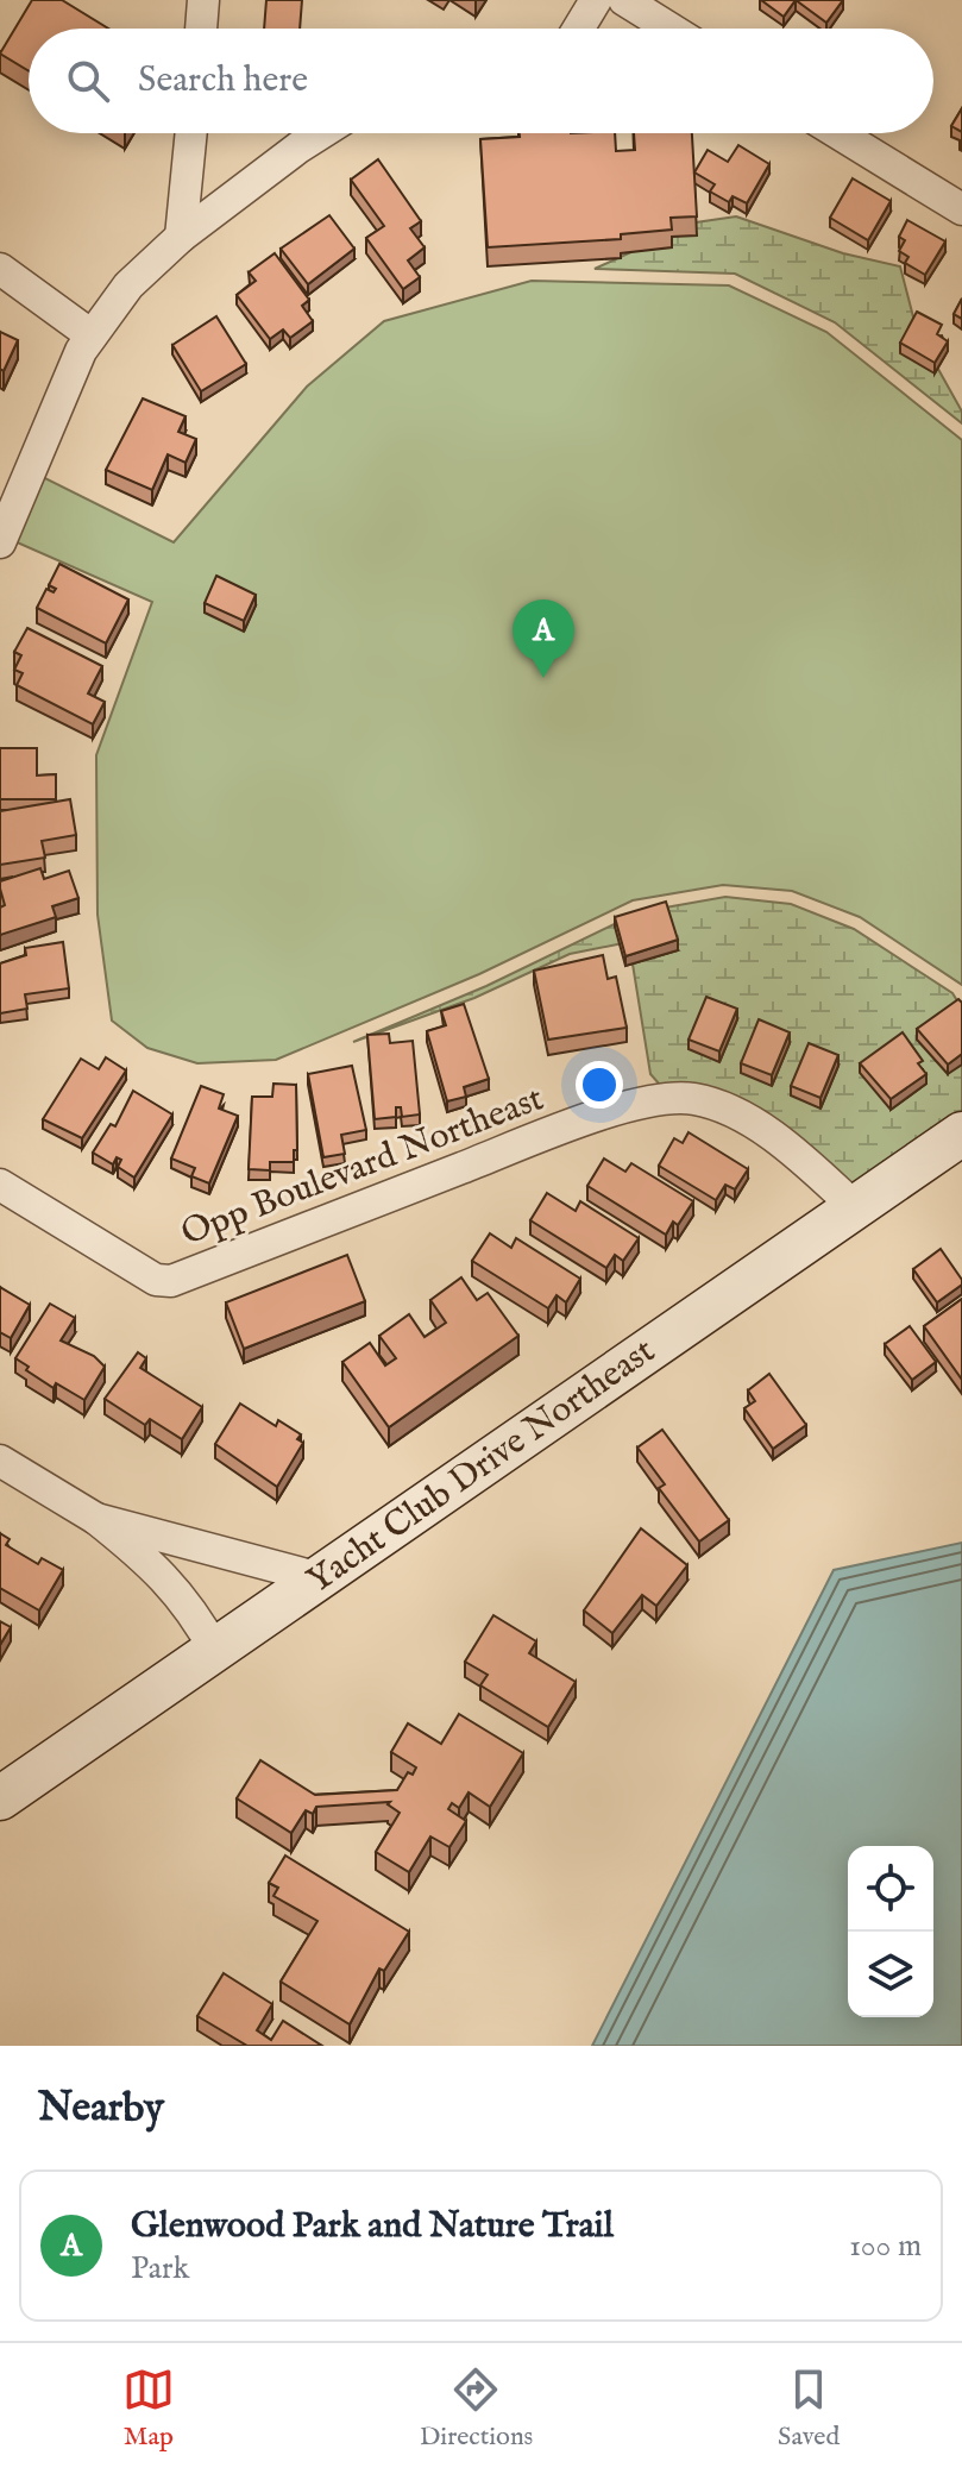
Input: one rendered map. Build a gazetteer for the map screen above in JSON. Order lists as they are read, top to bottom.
{
  "streets": {
    "street": ["Opp Boulevard Northeast", "Yacht Club Drive Northeast"]
  },
  "crossings": [
    ["Opp Boulevard Northeast", "Yacht Club Drive Northeast"]
  ],
  "page": {
    "search": "Search here",
    "pins": "A",
    "heading": "Nearby",
    "list": [
      {
        "mark": "A",
        "name": "Glenwood Park and Nature Trail",
        "note": "Park",
        "value": "100 m"
      }
    ],
    "nav": ["Map", "Directions", "Saved"]
  }
}
